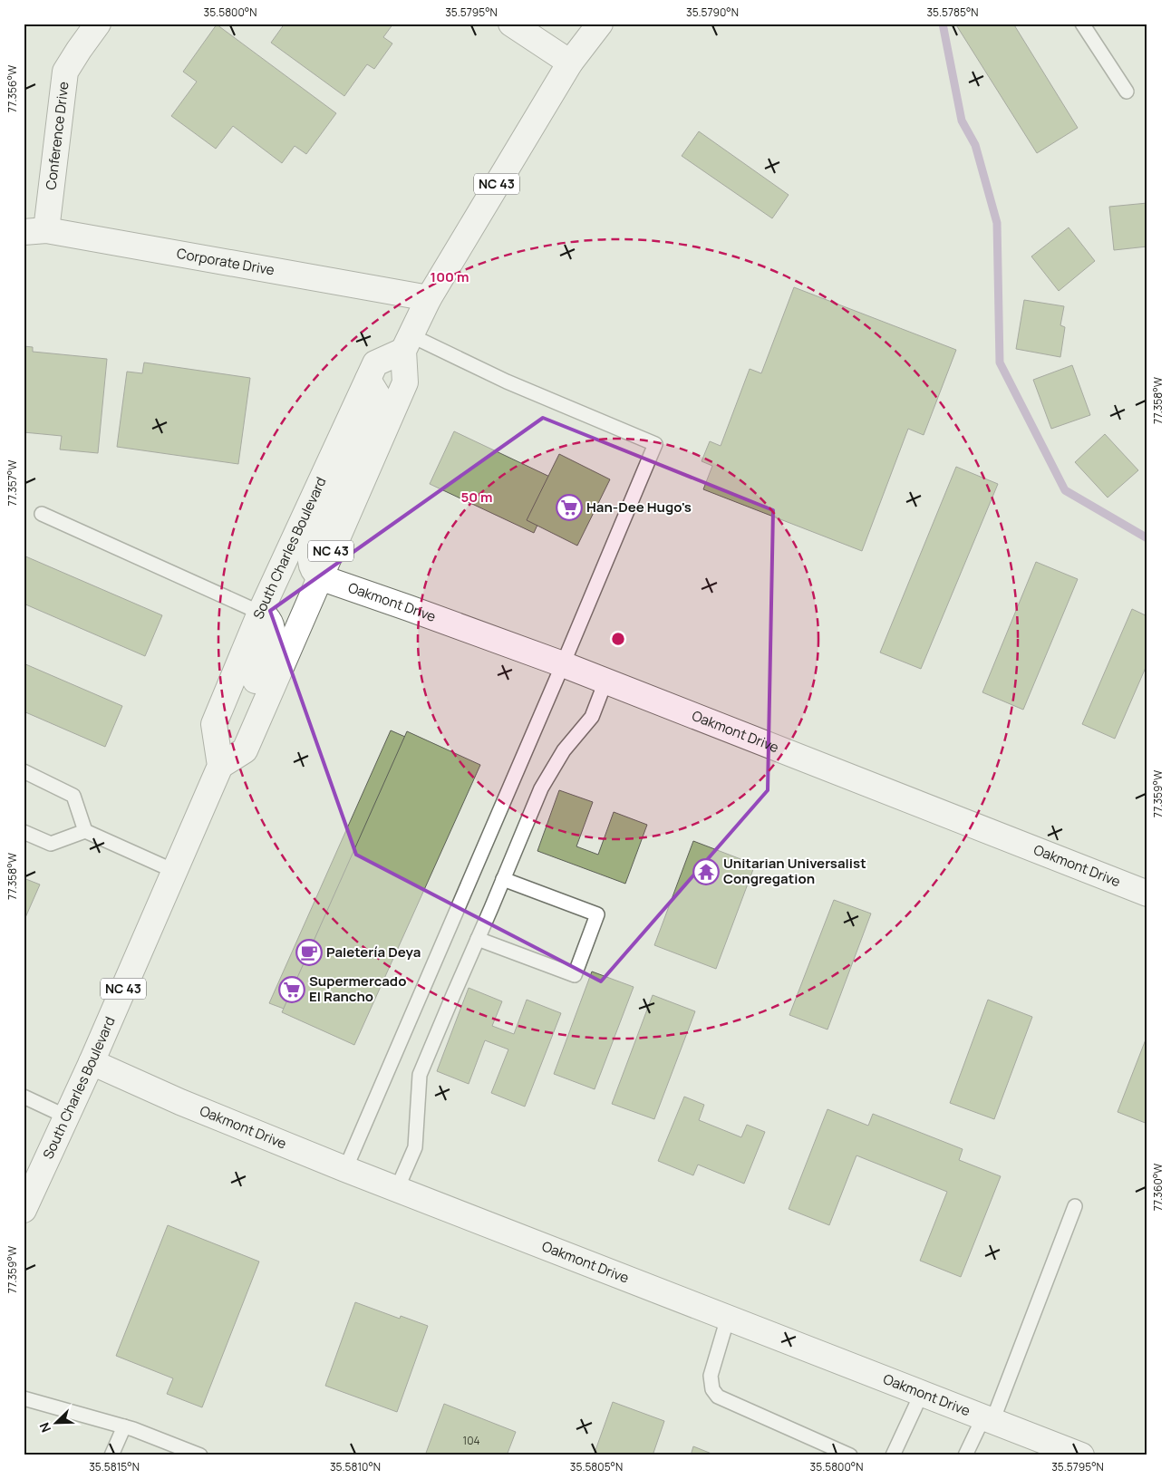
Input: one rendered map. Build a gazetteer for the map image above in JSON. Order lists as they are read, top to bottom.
{
  "streets": {
    "street": [
      "Conference Drive",
      "NC 43",
      "Corporate Drive",
      "South Charles Boulevard",
      "Oakmont Drive"
    ]
  },
  "crossings": [
    ["Conference Drive", "Corporate Drive"],
    ["NC 43", "Corporate Drive"],
    ["NC 43", "South Charles Boulevard"],
    ["NC 43", "Oakmont Drive"],
    ["South Charles Boulevard", "Oakmont Drive"]
  ],
  "places": {
    "supermarket": ["Han-Dee Hugo's", "Supermercado El Rancho"],
    "temple": ["Unitarian Universalist Congregation"],
    "cafe": ["Paletería Deya"]
  },
  "house_numbers": ["104"],
  "north": "bottom left",
  "coordinates": [
    "35.5800°N",
    "35.5795°N",
    "35.5790°N",
    "35.5785°N",
    "77.356°W",
    "77.358°W",
    "77.357°W",
    "77.359°W",
    "77.360°W",
    "35.5815°N",
    "35.5810°N",
    "35.5805°N"
  ],
  "rings": ["100 m", "50 m"]
}
